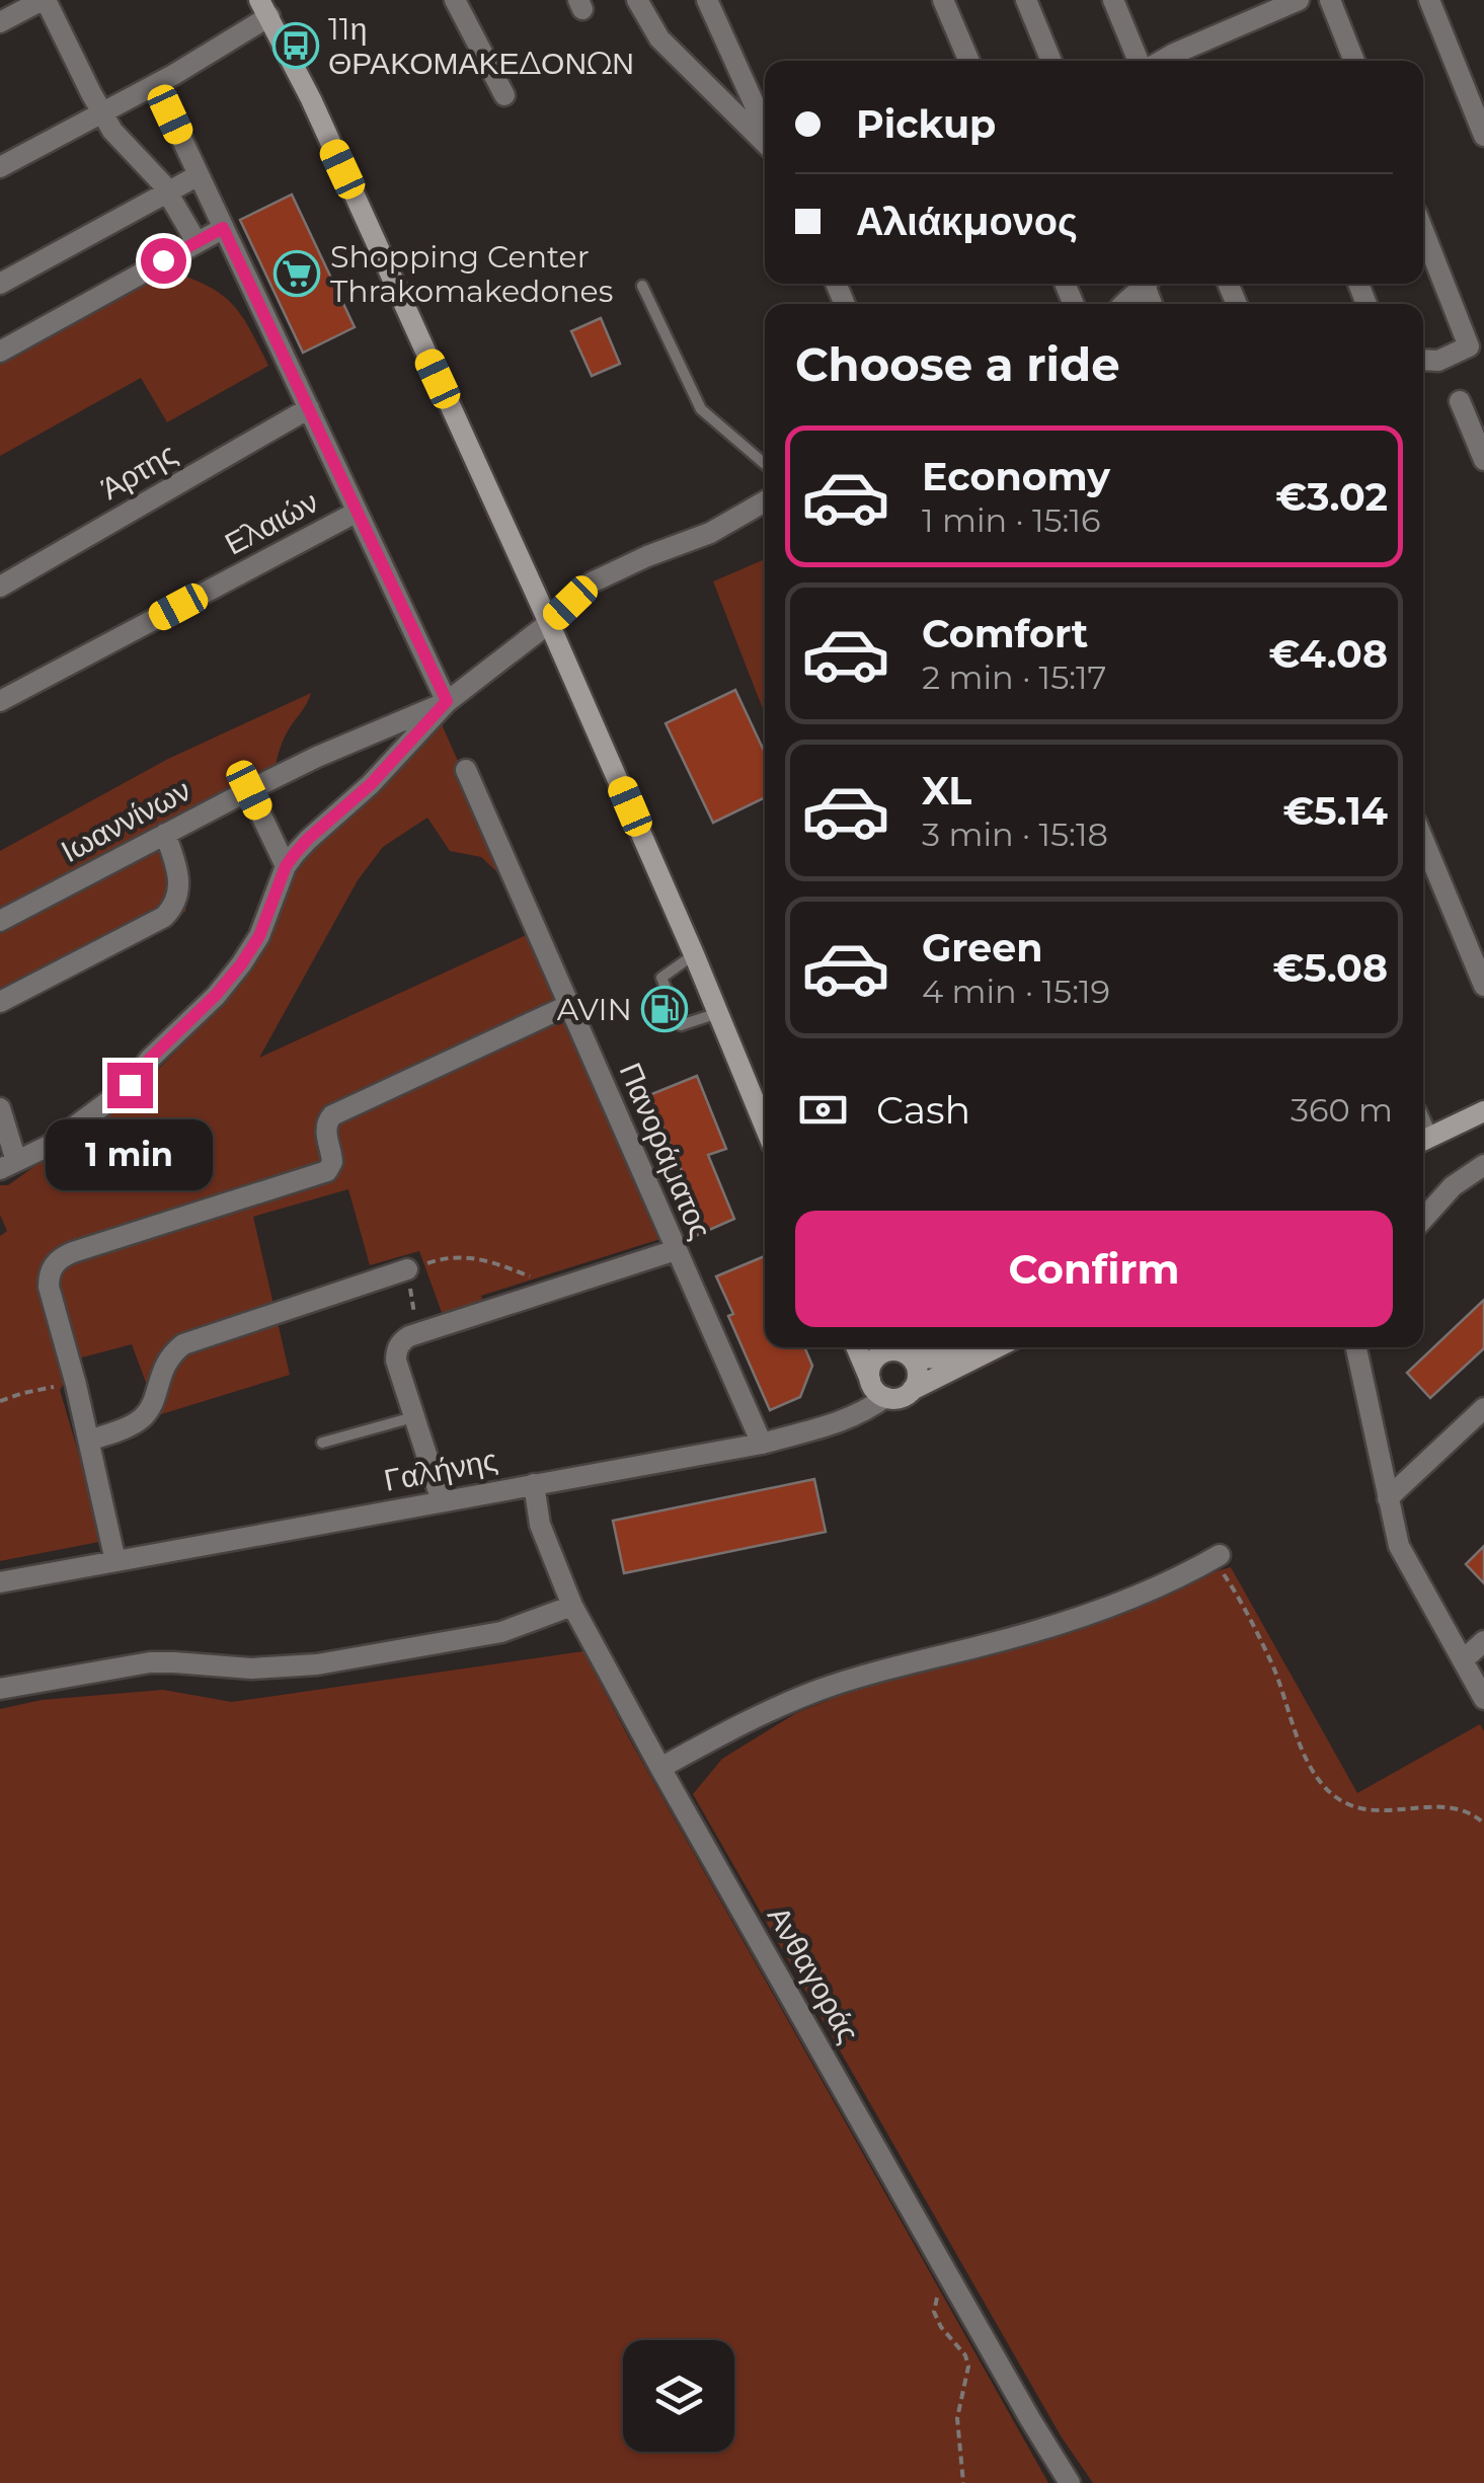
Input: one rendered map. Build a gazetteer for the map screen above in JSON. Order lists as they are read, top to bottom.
{
  "streets": {
    "street": [
      "Άρτης",
      "Ελαιών",
      "Ιωαννίνων",
      "Πανοράματος",
      "Γαλήνης",
      "Ανθαγοράς"
    ]
  },
  "crossings": [
    ["Πανοράματος", "Γαλήνης"],
    ["Γαλήνης", "Ανθαγοράς"]
  ],
  "places": {
    "bus stop": ["11η ΘΡΑΚΟΜΑΚΕΔΟΝΩΝ"],
    "supermarket": ["Shopping Center Thrakomakedones"],
    "fuel station": ["AVIN"]
  },
  "page": {
    "banner": ["Pickup", "Αλιάκμονος"],
    "heading": "Choose a ride",
    "list": [
      {
        "name": "Economy",
        "note": "1 min · 15:16",
        "value": "€3.02"
      },
      {
        "name": "Comfort",
        "note": "2 min · 15:17",
        "value": "€4.08"
      },
      {
        "name": "XL",
        "note": "3 min · 15:18",
        "value": "€5.14"
      },
      {
        "name": "Green",
        "note": "4 min · 15:19",
        "value": "€5.08"
      }
    ],
    "pay": ["Cash", "360 m"],
    "bubble": "1 min",
    "buttons": "Confirm"
  }
}
